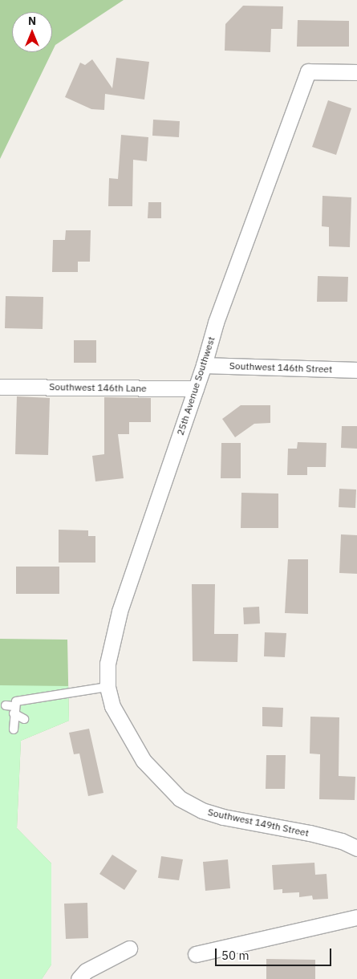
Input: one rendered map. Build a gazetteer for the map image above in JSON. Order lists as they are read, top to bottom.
{
  "streets": {
    "street": [
      "Southwest 146th Street",
      "25th Avenue Southwest",
      "Southwest 146th Lane",
      "Southwest 149th Street"
    ]
  },
  "crossings": [
    ["Southwest 146th Street", "25th Avenue Southwest"],
    ["25th Avenue Southwest", "Southwest 146th Lane"],
    ["25th Avenue Southwest", "Southwest 149th Street"]
  ],
  "scale_bar": "50 m",
  "north": "top"
}
